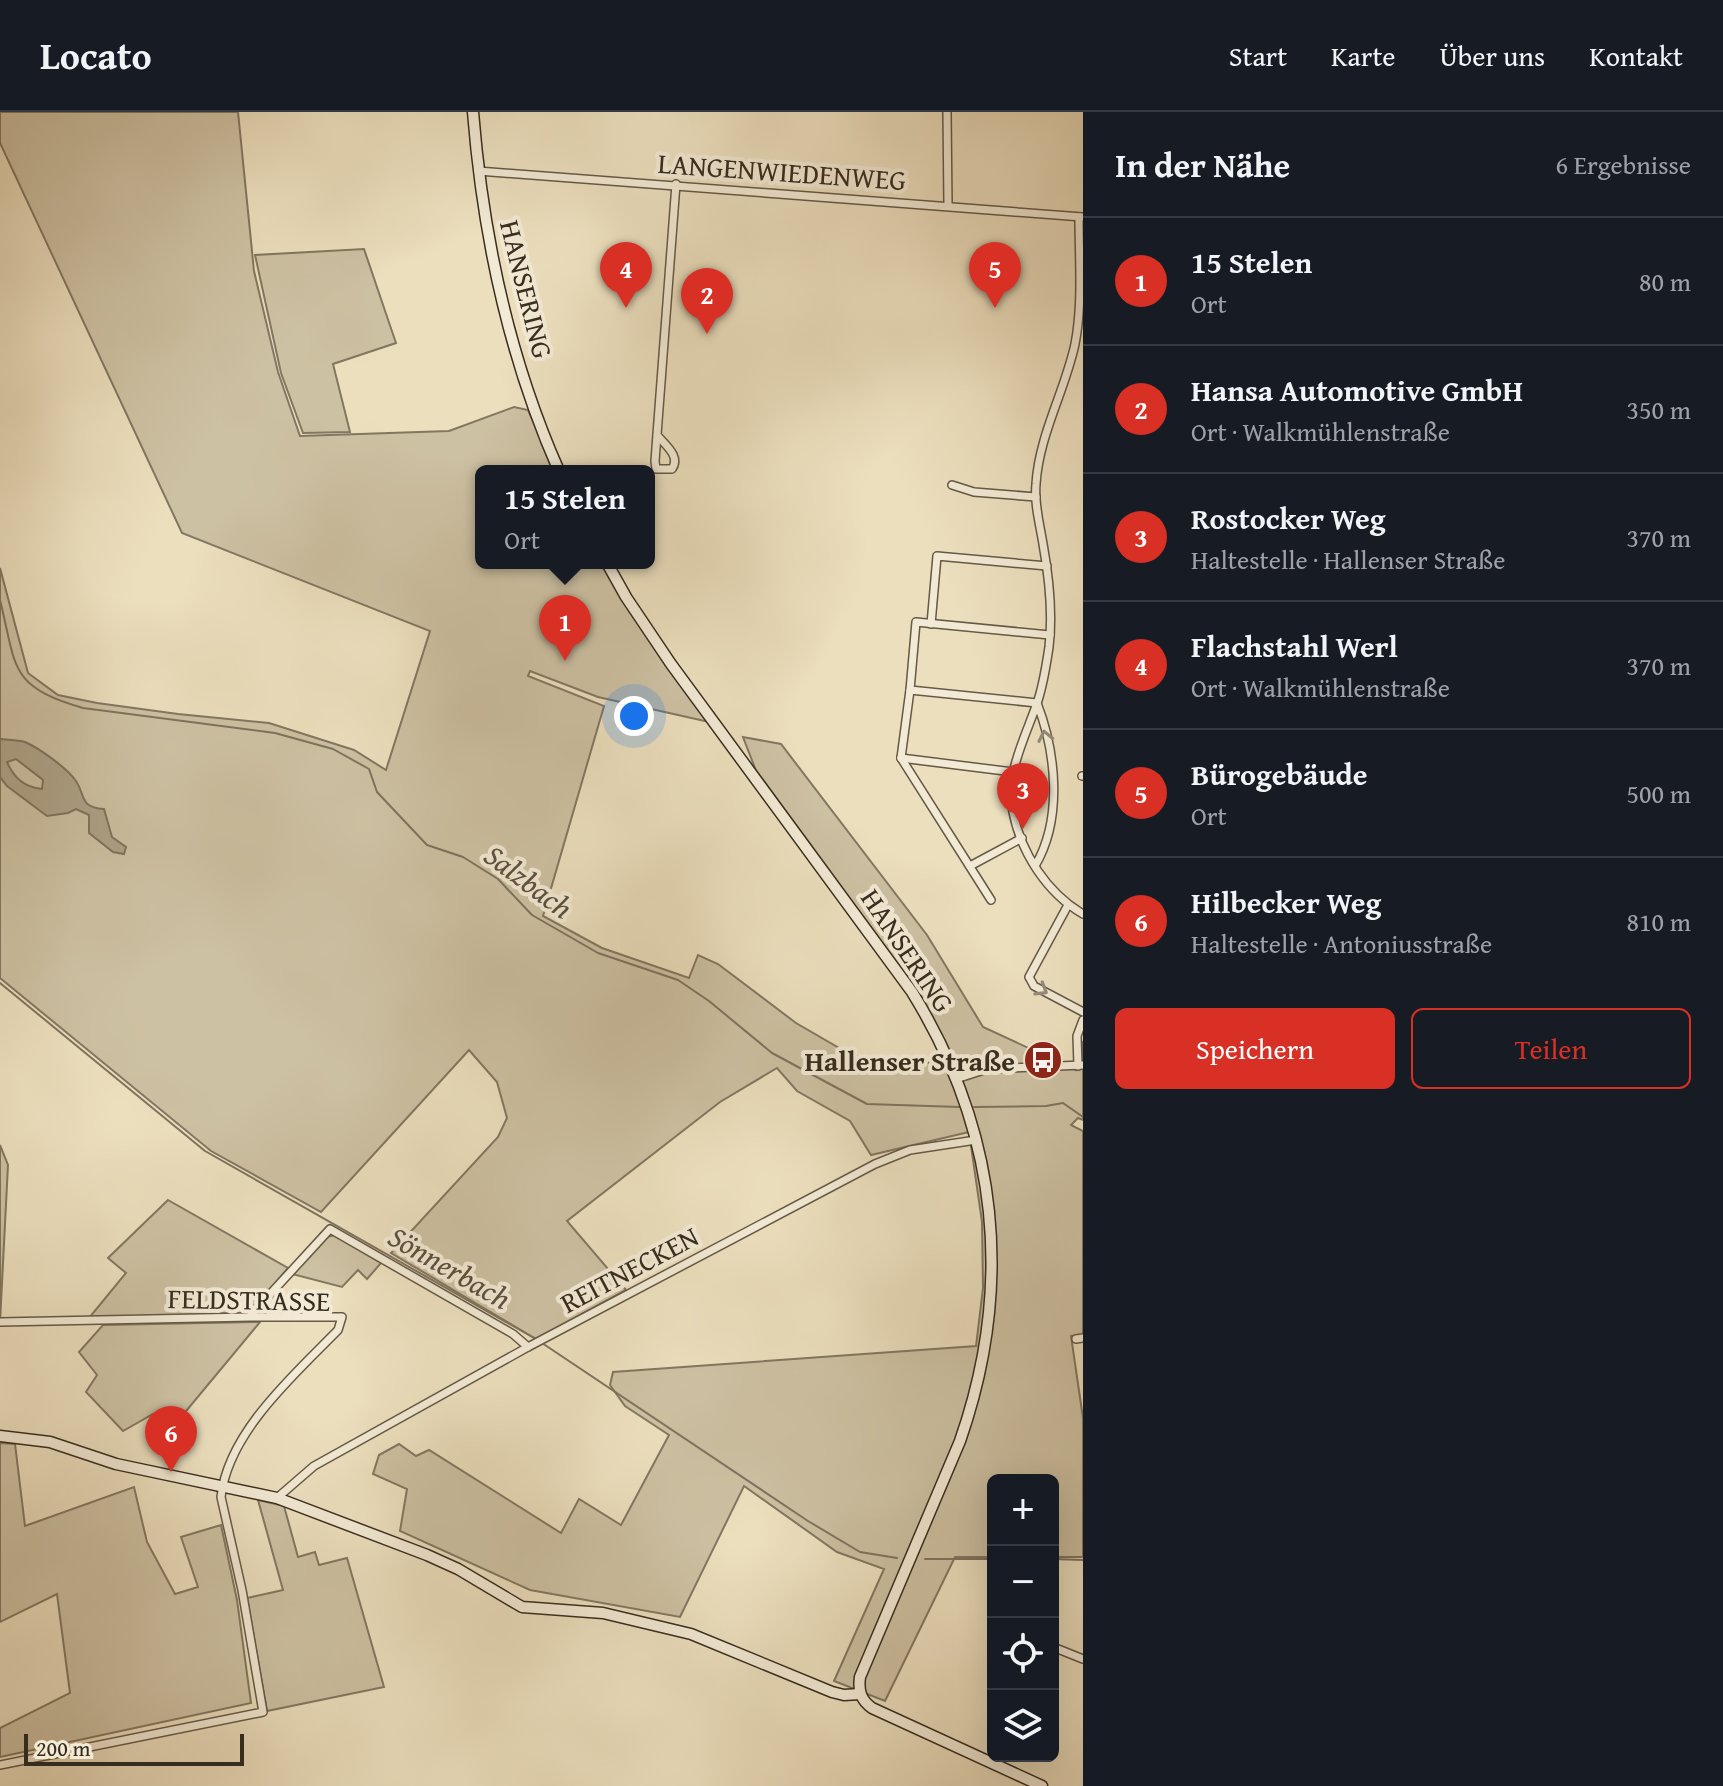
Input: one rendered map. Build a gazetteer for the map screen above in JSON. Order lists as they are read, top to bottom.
{
  "streets": {
    "street": [
      "LANGENWIEDENWEG",
      "HANSERING",
      "REITNECKEN",
      "FELDSTRASSE"
    ]
  },
  "crossings": [
    ["LANGENWIEDENWEG", "HANSERING"],
    ["HANSERING", "REITNECKEN"]
  ],
  "water": ["Salzbach", "Sönnerbach"],
  "places": {
    "bus stop": ["Hallenser Straße"]
  },
  "scale_bar": "200 m",
  "page": {
    "header": "Locato",
    "nav": [
      "Start",
      "Karte",
      "Über uns",
      "Kontakt"
    ],
    "heading": ["In der Nähe", "6 Ergebnisse"],
    "list": [
      {
        "mark": "1",
        "name": "15 Stelen",
        "note": "Ort",
        "value": "80 m"
      },
      {
        "mark": "2",
        "name": "Hansa Automotive GmbH",
        "note": "Ort · Walkmühlenstraße",
        "value": "350 m"
      },
      {
        "mark": "3",
        "name": "Rostocker Weg",
        "note": "Haltestelle · Hallenser Straße",
        "value": "370 m"
      },
      {
        "mark": "4",
        "name": "Flachstahl Werl",
        "note": "Ort · Walkmühlenstraße",
        "value": "370 m"
      },
      {
        "mark": "5",
        "name": "Bürogebäude",
        "note": "Ort",
        "value": "500 m"
      },
      {
        "mark": "6",
        "name": "Hilbecker Weg",
        "note": "Haltestelle · Antoniusstraße",
        "value": "810 m"
      }
    ],
    "pins": [
      "4",
      "5",
      "2",
      "1",
      "3",
      "6"
    ],
    "popup": ["15 Stelen", "Ort"],
    "buttons": ["Speichern", "Teilen"],
    "map_buttons": ["+", "−"],
    "scale": "200 m"
  }
}
